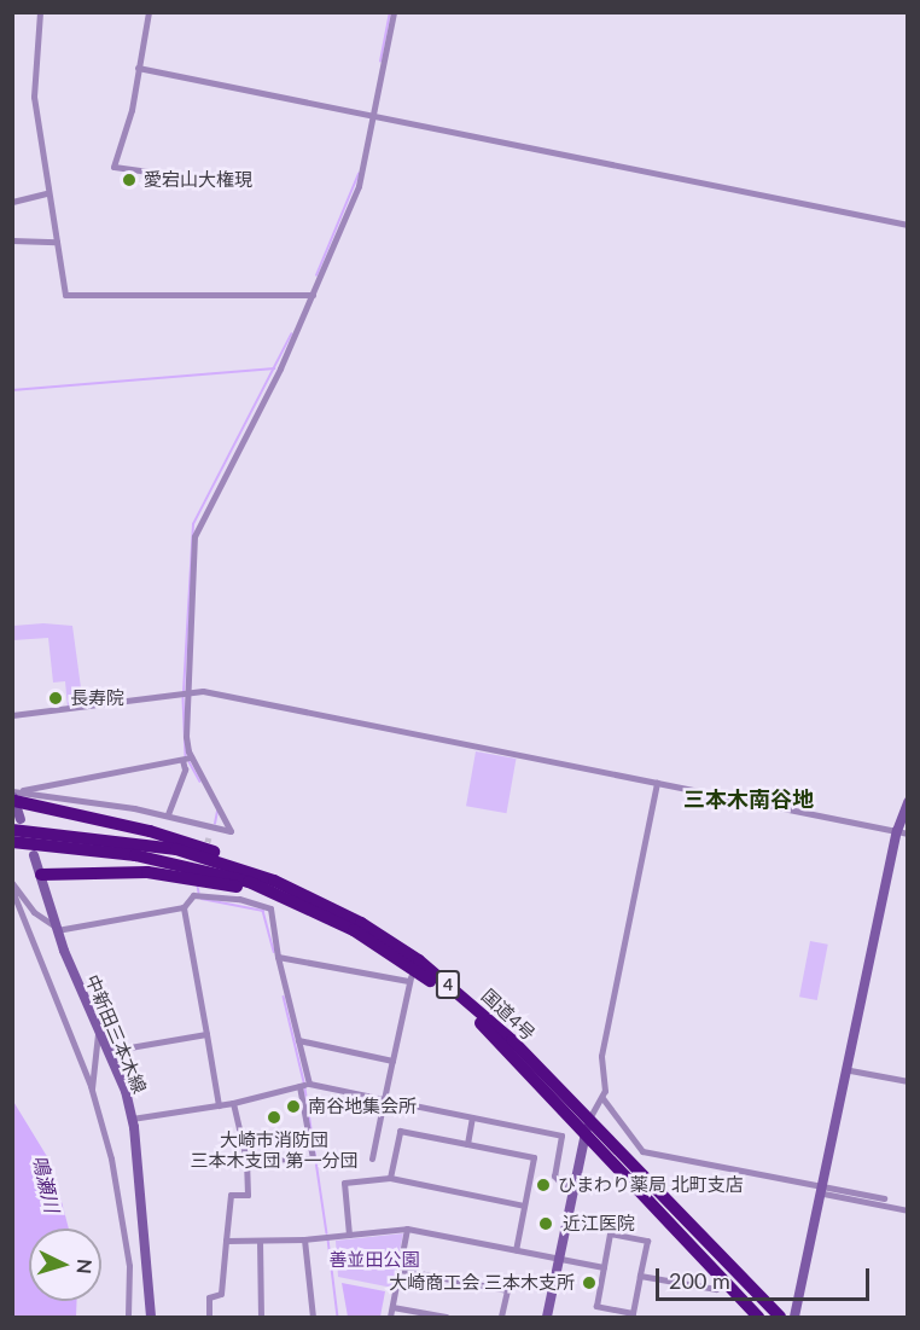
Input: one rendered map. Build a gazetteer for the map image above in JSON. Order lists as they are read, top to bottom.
{
  "streets": {
    "highway": ["4", "国道4号"],
    "street": ["中新田三本木線"]
  },
  "districts": ["三本木南谷地"],
  "water": ["鳴瀬川"],
  "parks": ["善並田公園"],
  "places": [
    "愛宕山大権現",
    "長寿院",
    "南谷地集会所",
    "大崎市消防団 三本木支団 第一分団",
    "ひまわり薬局 北町支店",
    "近江医院",
    "大崎商工会 三本木支所"
  ],
  "scale_bar": "200 m",
  "north": "right"
}
